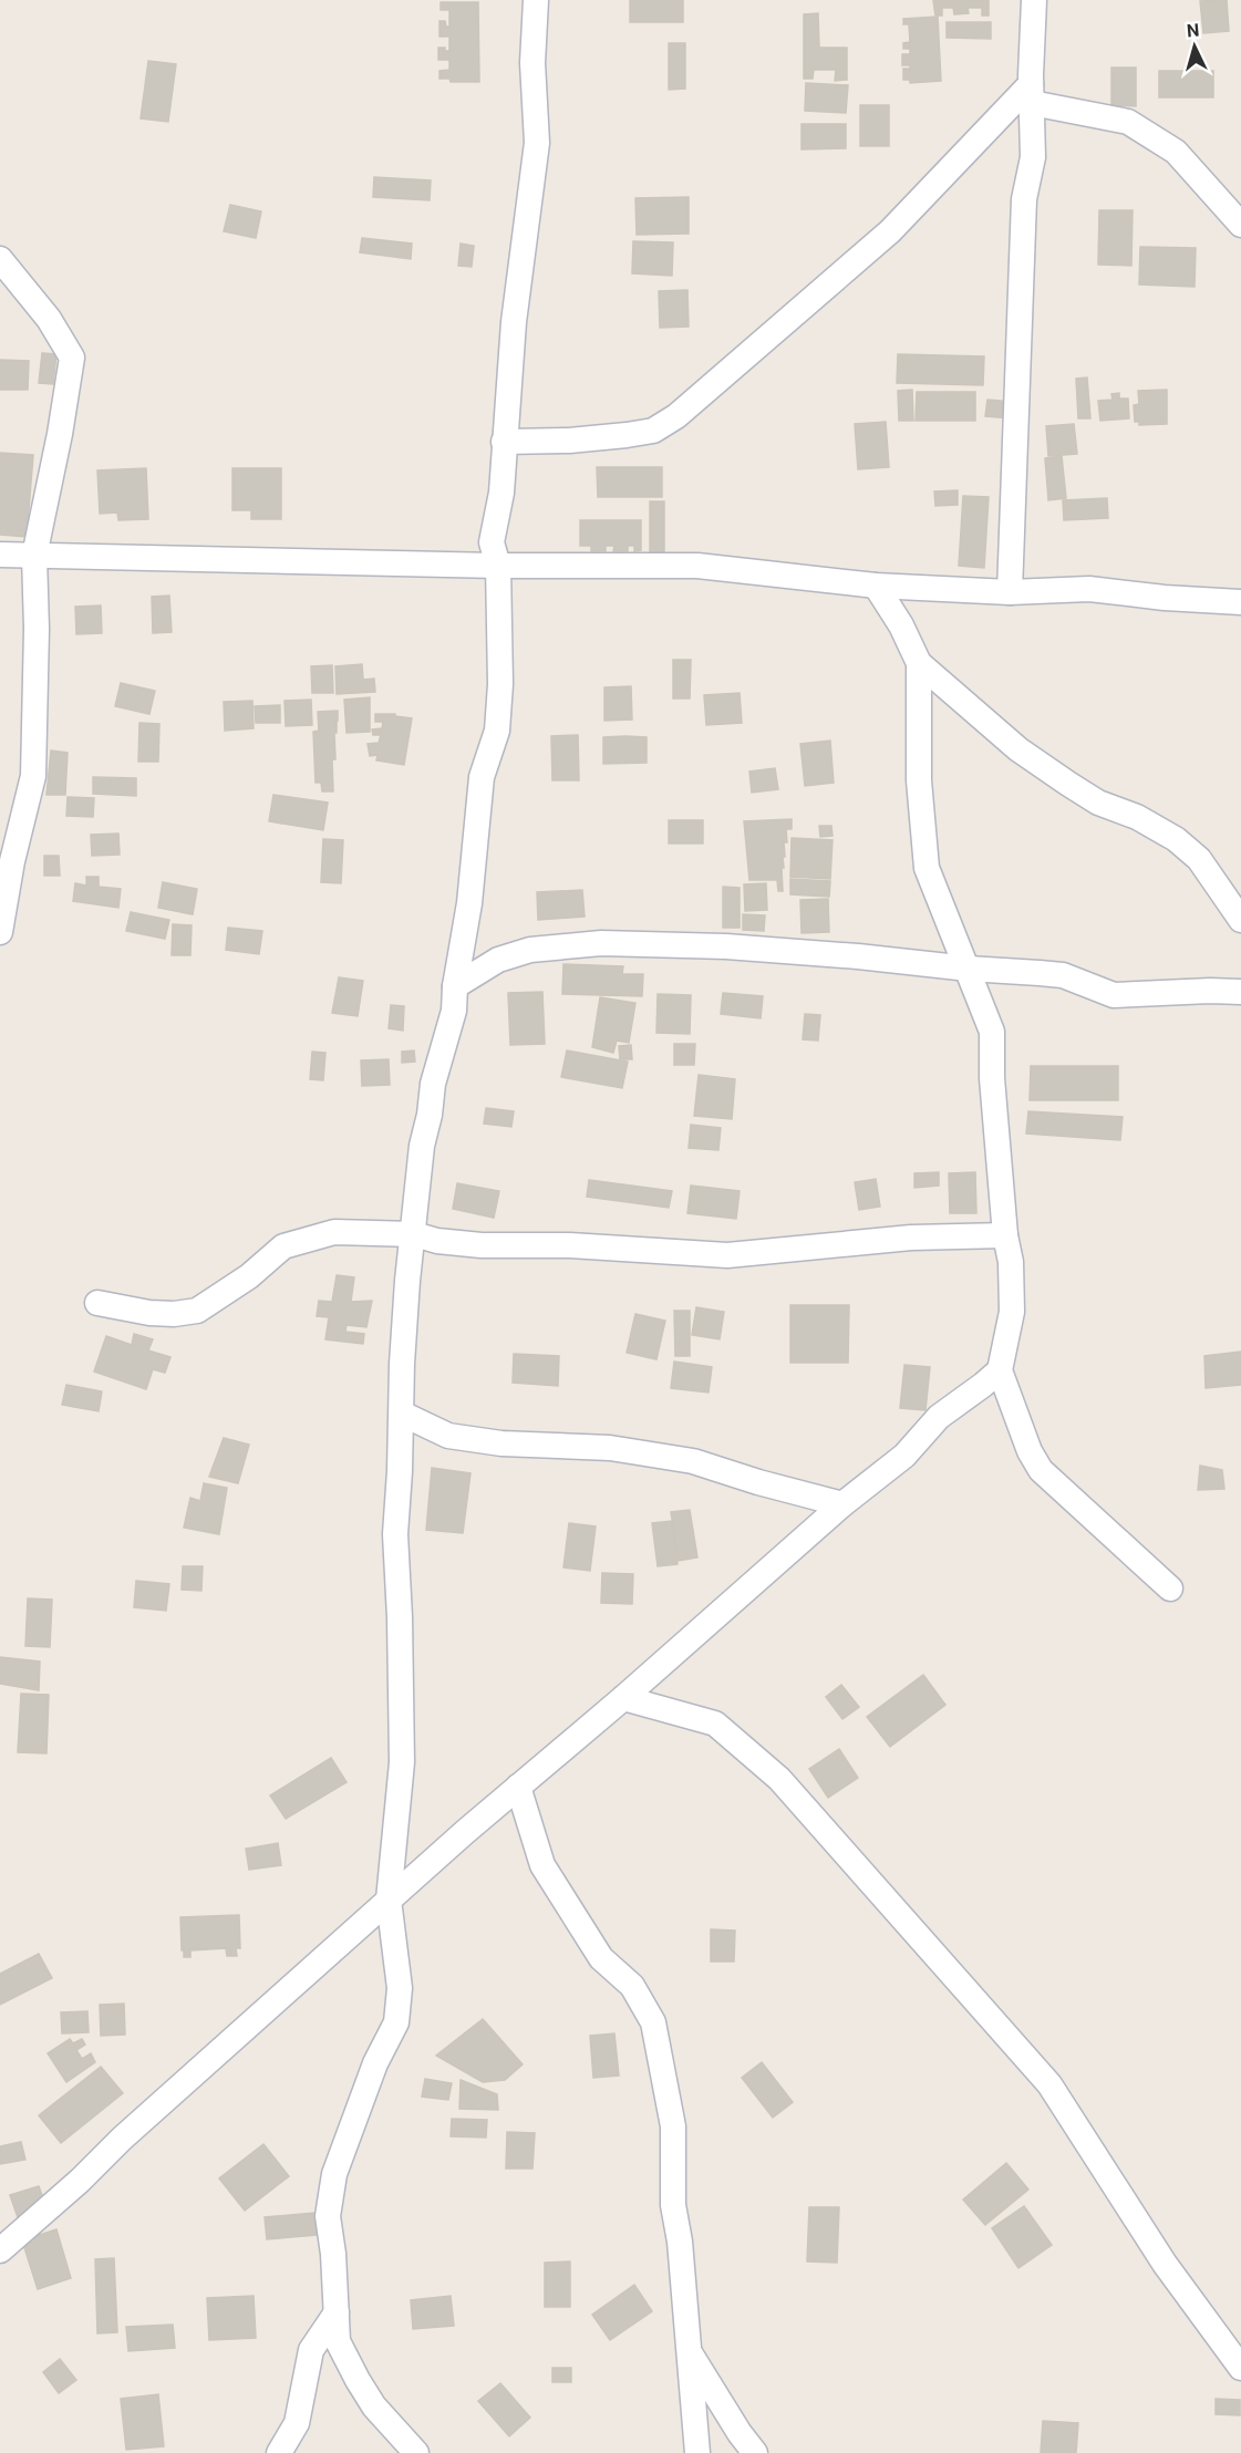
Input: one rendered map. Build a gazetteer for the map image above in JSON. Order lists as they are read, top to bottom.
{
  "north": "top"
}
